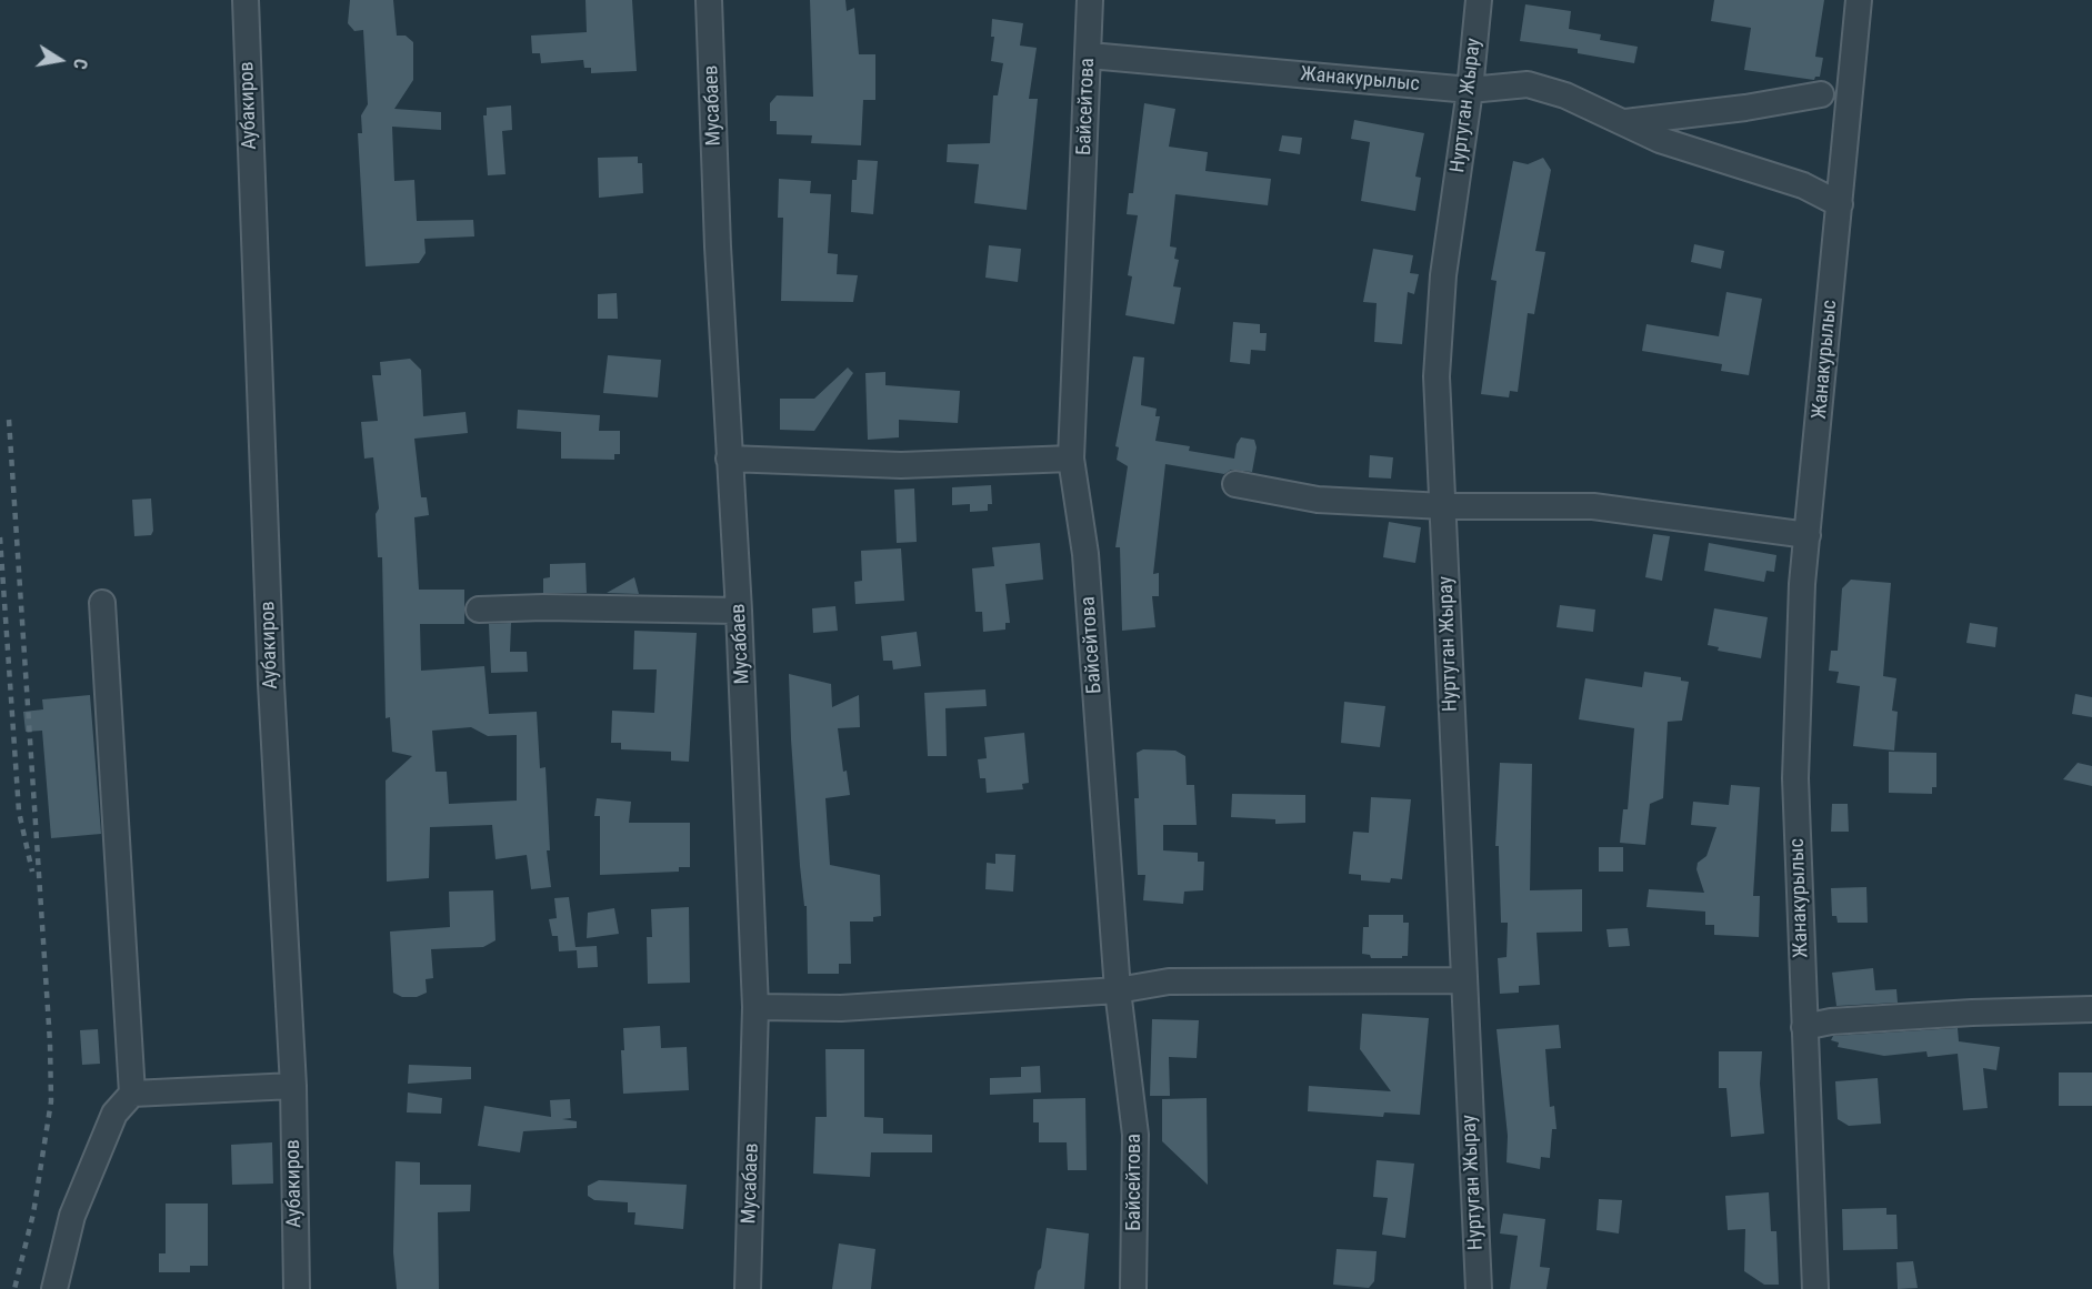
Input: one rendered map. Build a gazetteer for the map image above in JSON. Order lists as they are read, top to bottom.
{
  "streets": {
    "street": [
      "Жанакурылыс",
      "Аубакиров",
      "Мусабаев",
      "Нуртуган Жырау",
      "Байсейтова"
    ]
  },
  "crossings": [
    ["Жанакурылыс", "Нуртуган Жырау"],
    ["Жанакурылыс", "Байсейтова"]
  ],
  "north": "right"
}
